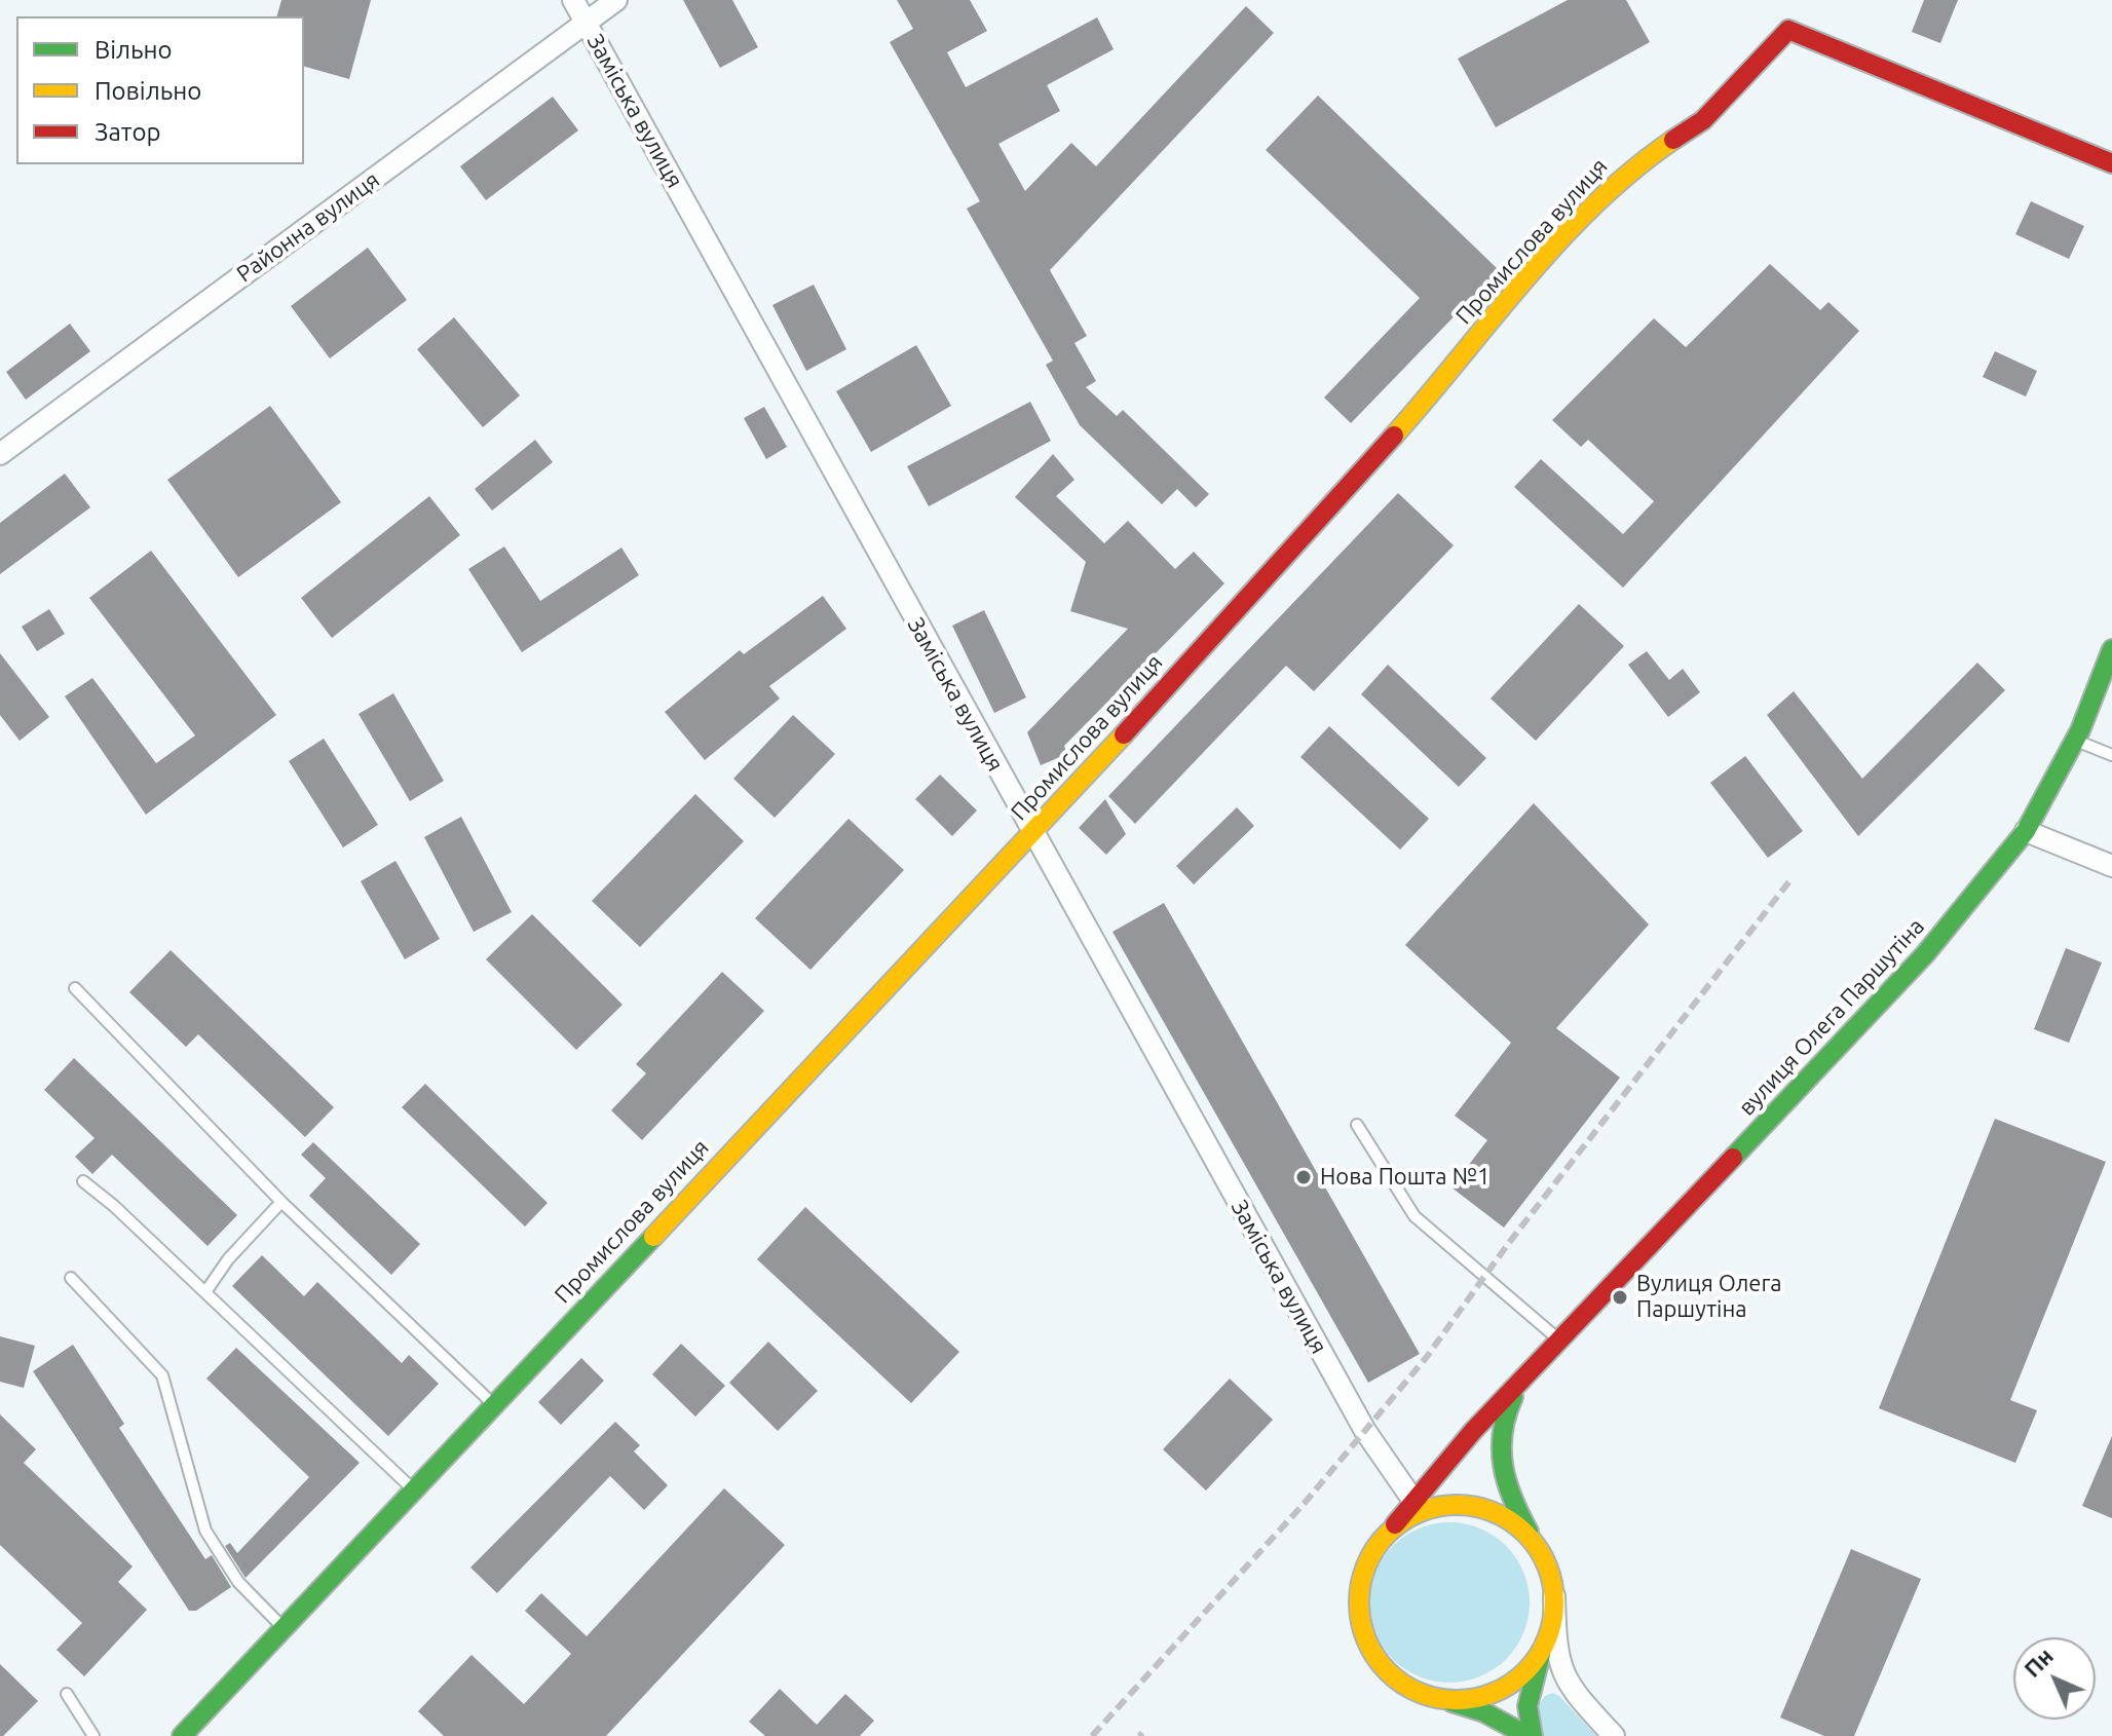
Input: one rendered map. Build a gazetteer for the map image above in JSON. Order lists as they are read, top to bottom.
{
  "streets": {
    "street": [
      "Заміська вулиця",
      "Районна вулиця",
      "Промислова вулиця",
      "вулиця Олега Паршутіна"
    ]
  },
  "crossings": [
    ["Заміська вулиця", "Районна вулиця"],
    ["Заміська вулиця", "Промислова вулиця"],
    ["Заміська вулиця", "вулиця Олега Паршутіна"]
  ],
  "places": ["Нова Пошта №1", "Вулиця Олега Паршутіна"],
  "legend": ["Вільно", "Повільно", "Затор"],
  "north": "top left"
}
